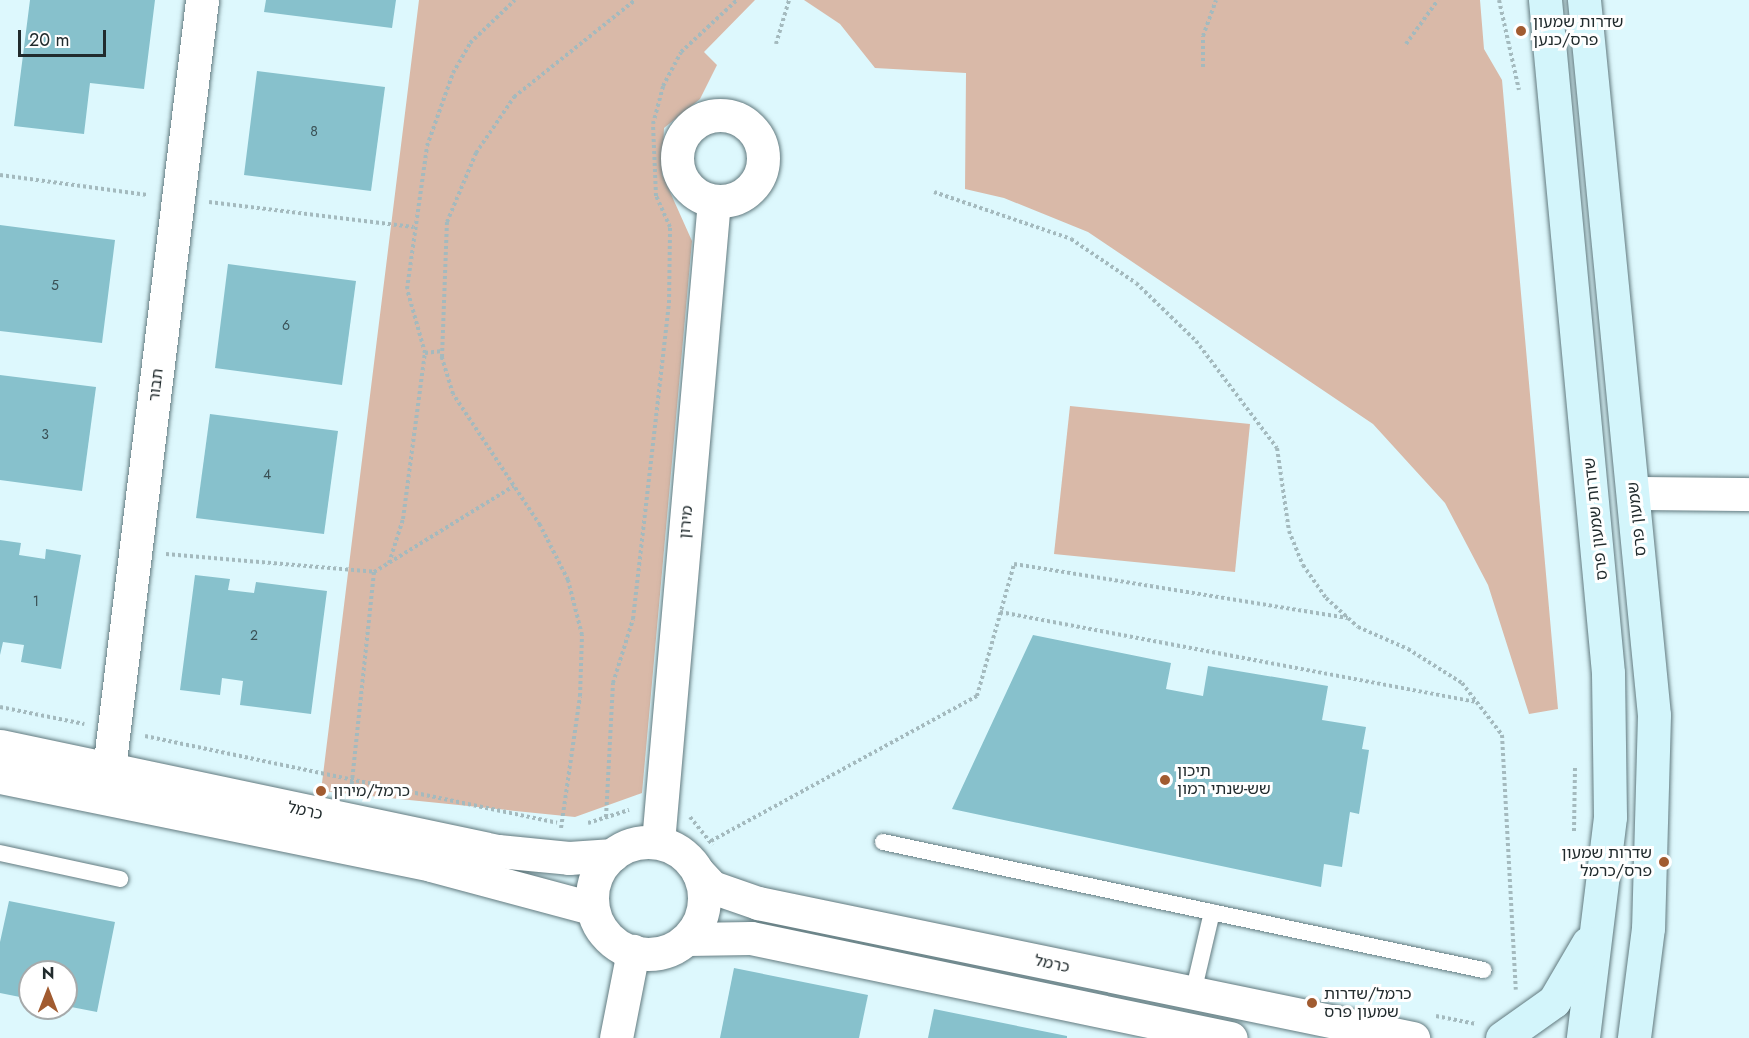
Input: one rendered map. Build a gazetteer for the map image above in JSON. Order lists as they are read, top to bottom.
{
  "streets": {
    "street": [
      "תבור",
      "שדרות שמעון פרס",
      "שמעון פרס",
      "מירון",
      "כרמל"
    ]
  },
  "crossings": [
    ["תבור", "כרמל"],
    ["מירון", "כרמל"]
  ],
  "places": [
    "שדרות שמעון פרס/כנען",
    "תיכון שש-שנתי רמון",
    "כרמל/מירון",
    "שדרות שמעון פרס/כרמל",
    "כרמל/שדרות שמעון פרס"
  ],
  "house_numbers": [
    "8",
    "5",
    "6",
    "3",
    "4",
    "1",
    "2"
  ],
  "scale_bar": "20 m",
  "north": "top"
}
